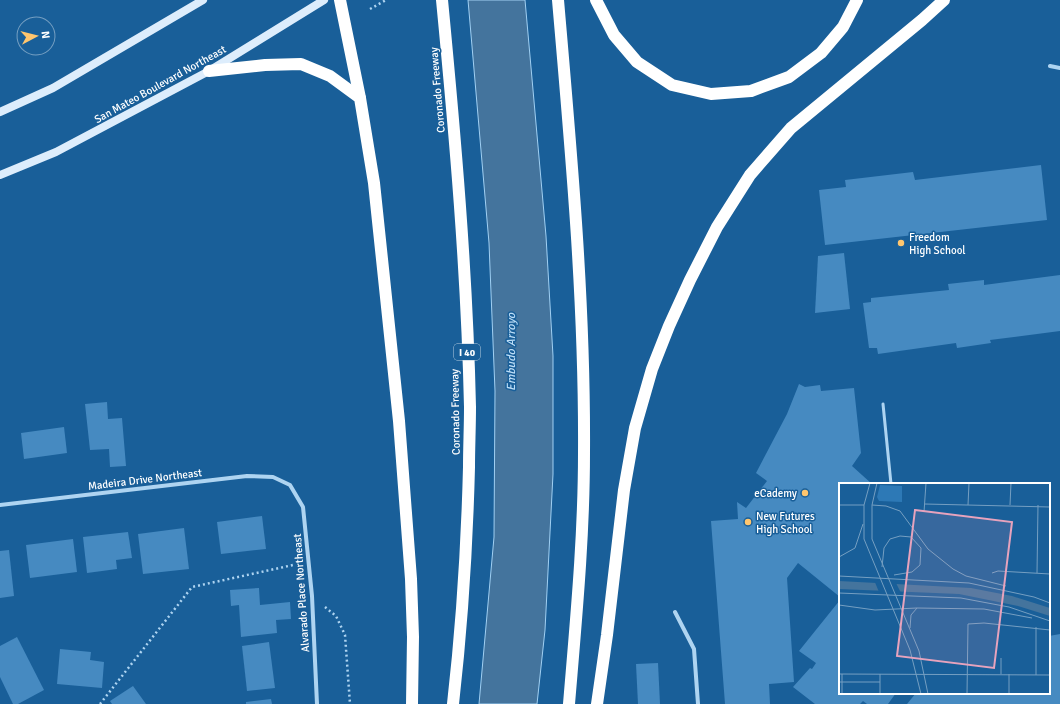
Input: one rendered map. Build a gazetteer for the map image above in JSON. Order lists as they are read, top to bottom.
{
  "streets": {
    "highway": ["Coronado Freeway", "I 40"],
    "main road": ["San Mateo Boulevard Northeast"],
    "street": ["Madeira Drive Northeast", "Alvarado Place Northeast"]
  },
  "crossings": [
    ["Madeira Drive Northeast", "Alvarado Place Northeast"]
  ],
  "water": ["Embudo Arroyo"],
  "places": ["Freedom High School", "eCademy", "New Futures High School"],
  "north": "right"
}
